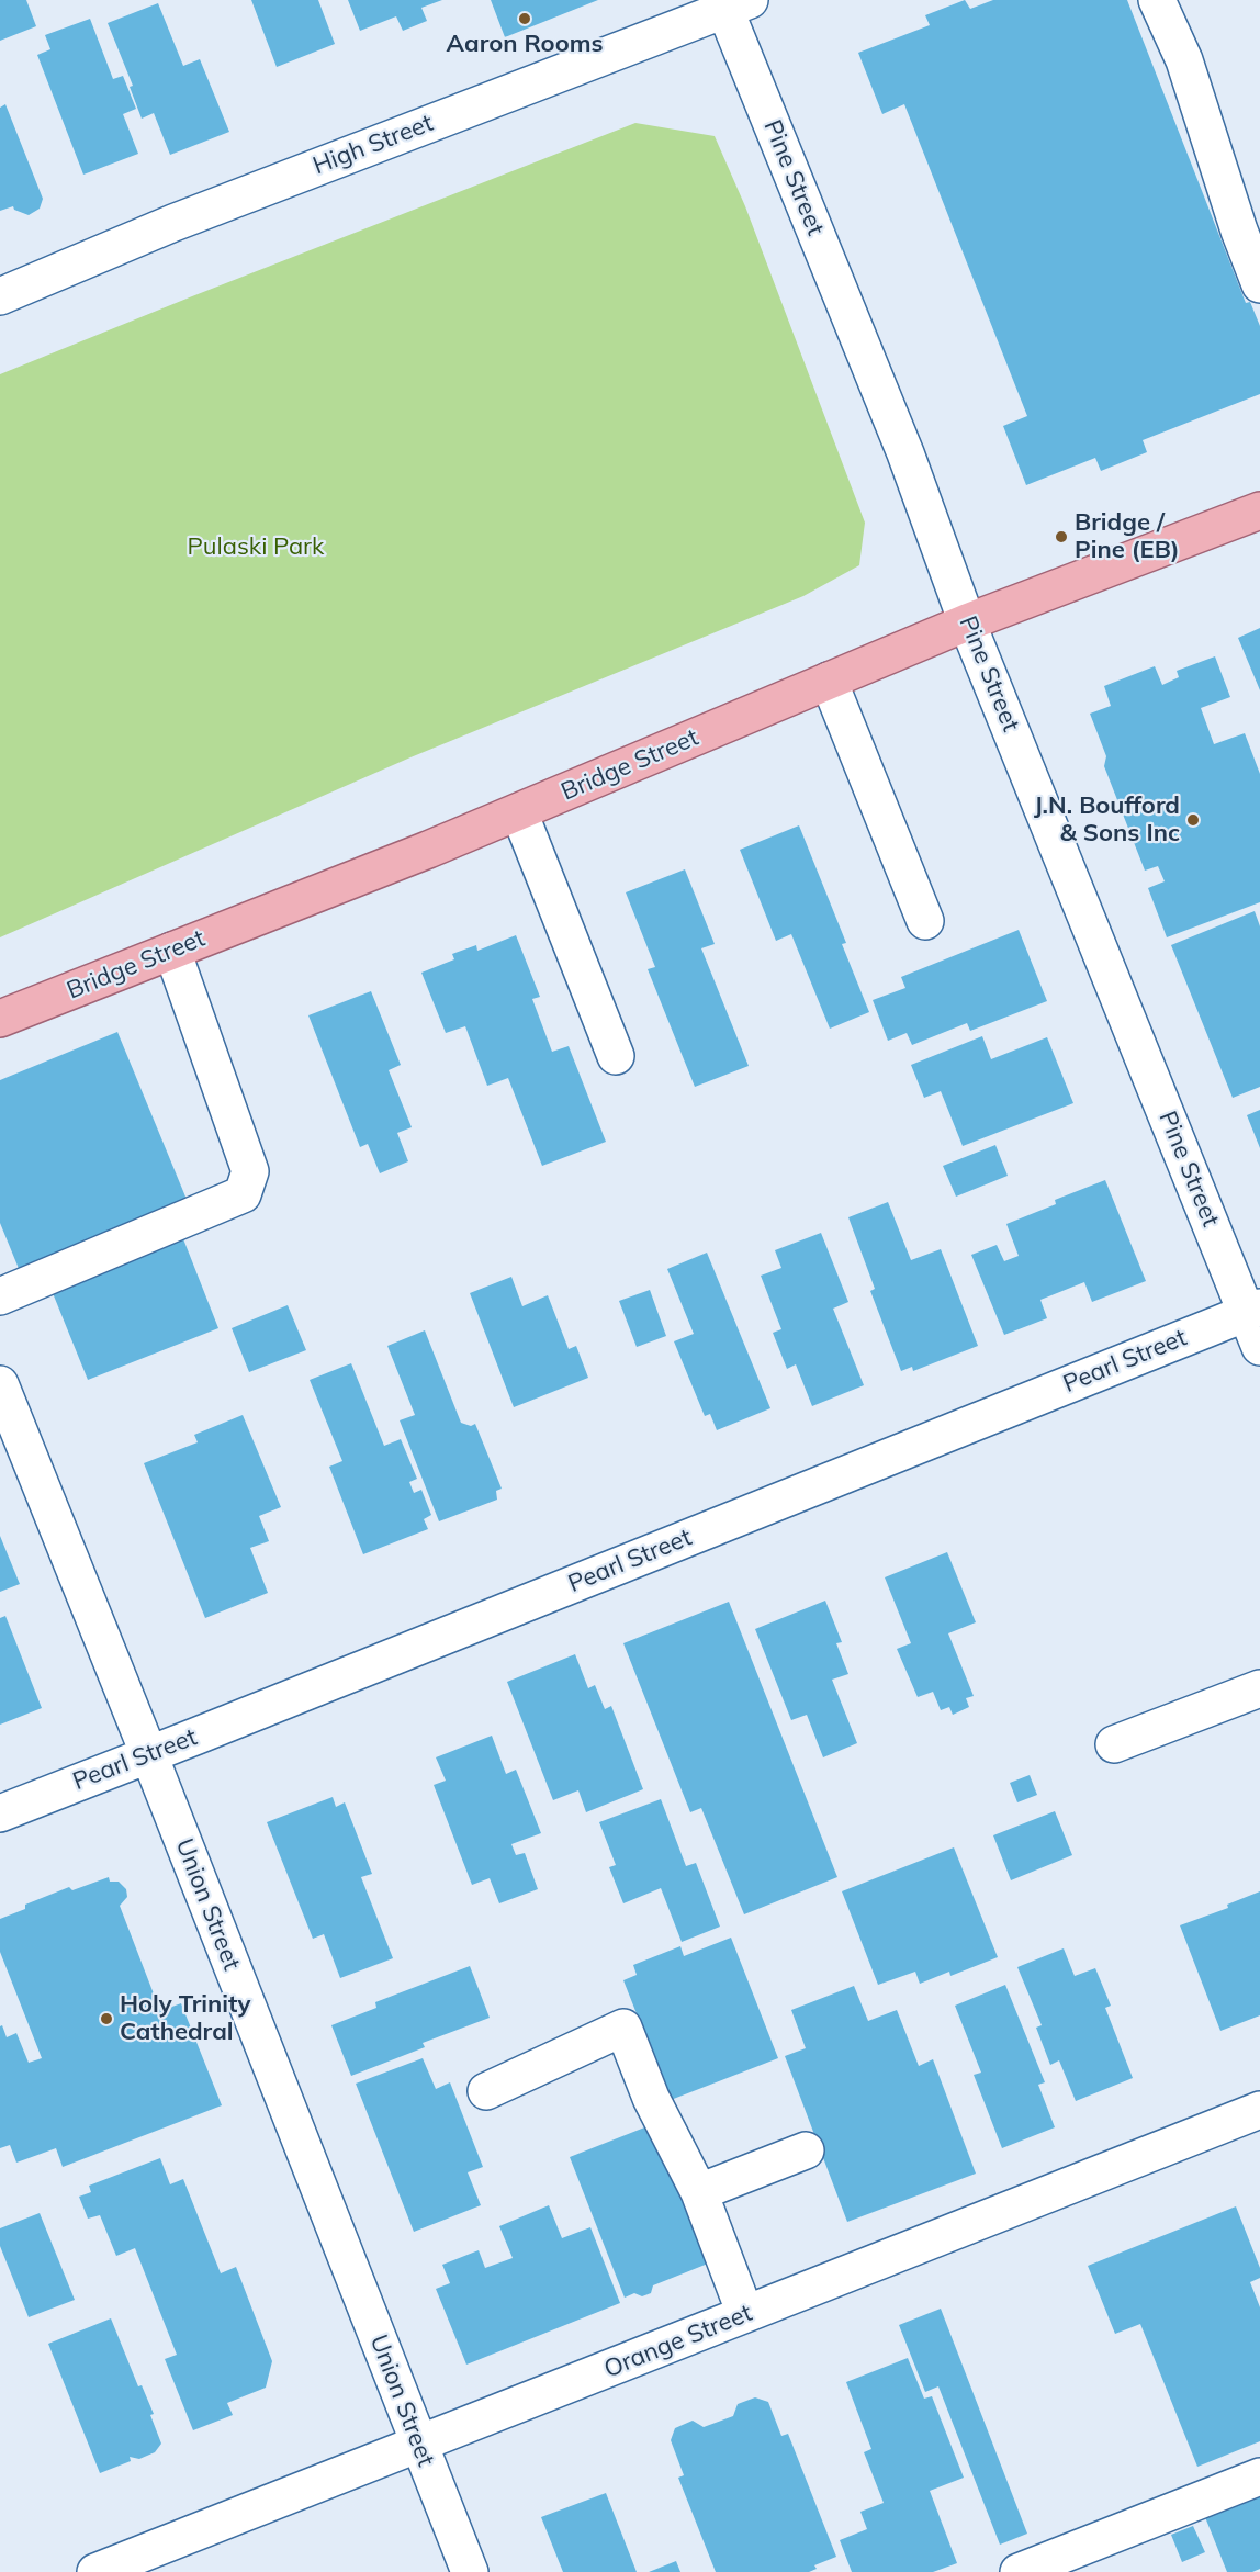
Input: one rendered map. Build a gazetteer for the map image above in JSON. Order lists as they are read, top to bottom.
{
  "streets": {
    "main road": ["Bridge Street"],
    "street": [
      "High Street",
      "Pine Street",
      "Pearl Street",
      "Union Street",
      "Orange Street"
    ]
  },
  "crossings": [
    ["High Street", "Pine Street"],
    ["Pine Street", "Bridge Street"],
    ["Pine Street", "Pearl Street"],
    ["Pearl Street", "Union Street"],
    ["Union Street", "Orange Street"]
  ],
  "parks": ["Pulaski Park"],
  "places": [
    "Aaron Rooms",
    "Bridge / Pine (EB)",
    "J.N. Boufford & Sons Inc",
    "Holy Trinity Cathedral"
  ]
}
